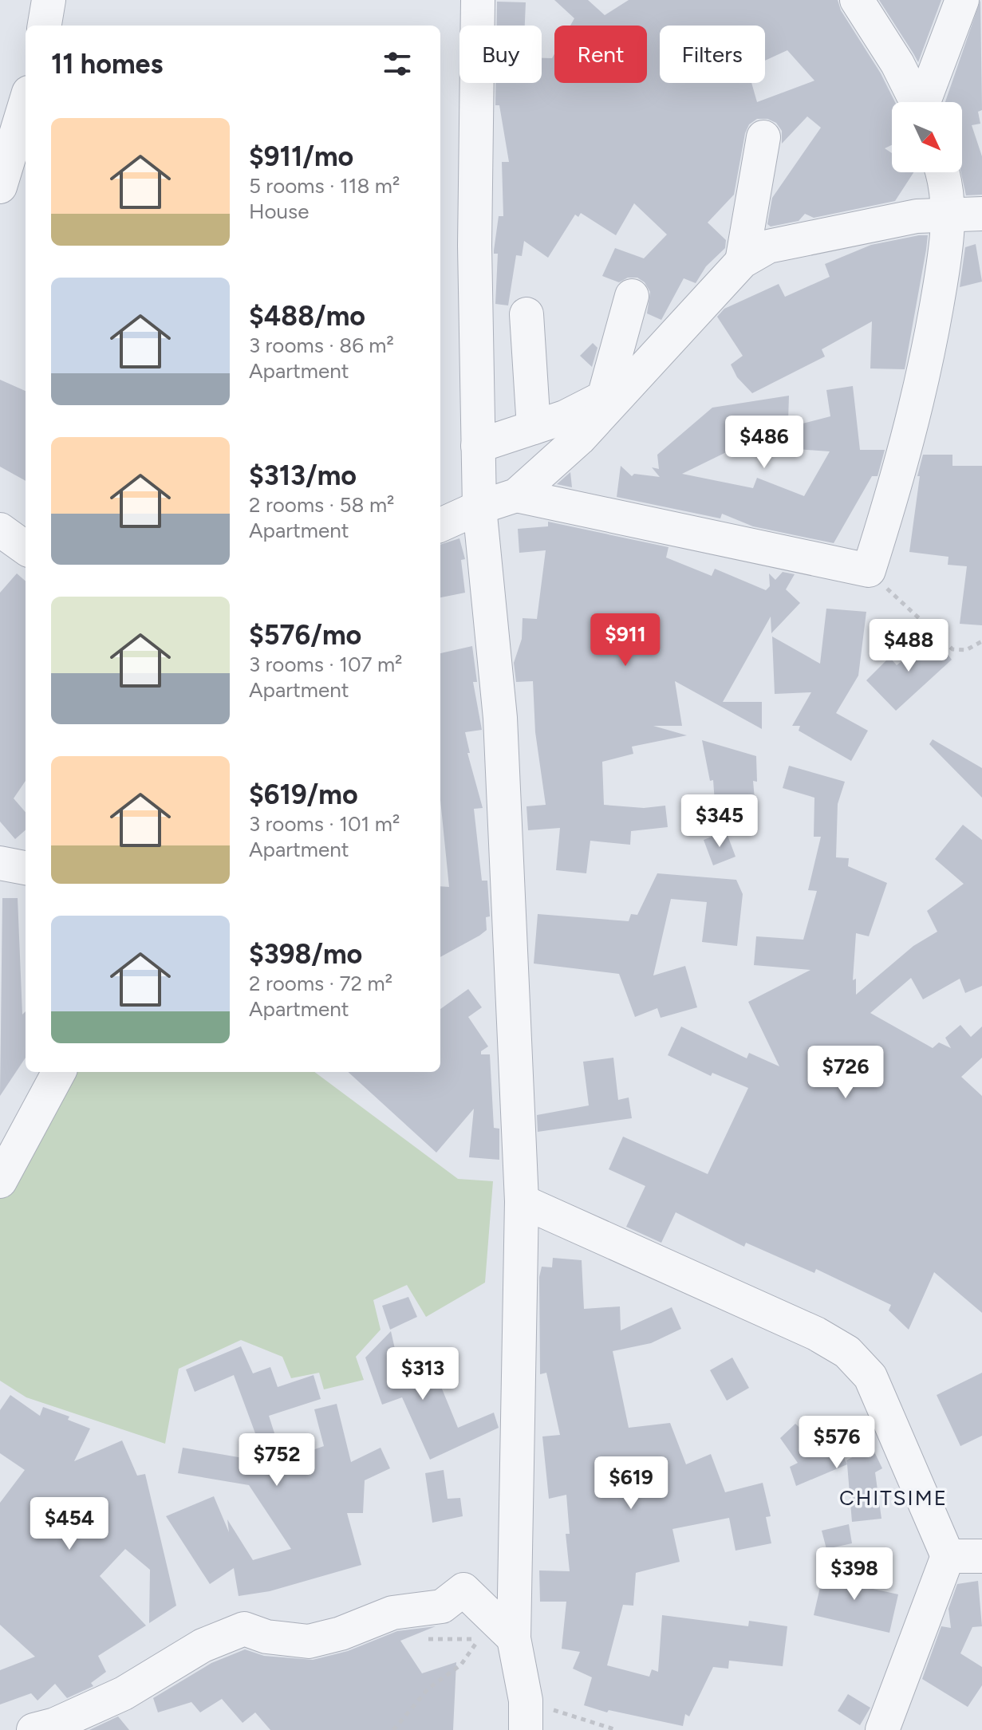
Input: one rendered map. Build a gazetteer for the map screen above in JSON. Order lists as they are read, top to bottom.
{
  "districts": ["CHITSIME"],
  "north": "bottom right",
  "page": {
    "chip": ["Buy", "Rent", "Filters"],
    "heading": "11 homes",
    "list": [
      {
        "name": "$911/mo",
        "note": "5 rooms · 118 m² · House"
      },
      {
        "name": "$488/mo",
        "note": "3 rooms · 86 m² · Apartment"
      },
      {
        "name": "$313/mo",
        "note": "2 rooms · 58 m² · Apartment"
      },
      {
        "name": "$576/mo",
        "note": "3 rooms · 107 m² · Apartment"
      },
      {
        "name": "$619/mo",
        "note": "3 rooms · 101 m² · Apartment"
      },
      {
        "name": "$398/mo",
        "note": "2 rooms · 72 m² · Apartment"
      }
    ],
    "price": [
      "$486",
      "$911",
      "$488",
      "$345",
      "$726",
      "$313",
      "$576",
      "$752",
      "$619",
      "$454",
      "$398"
    ]
  }
}
